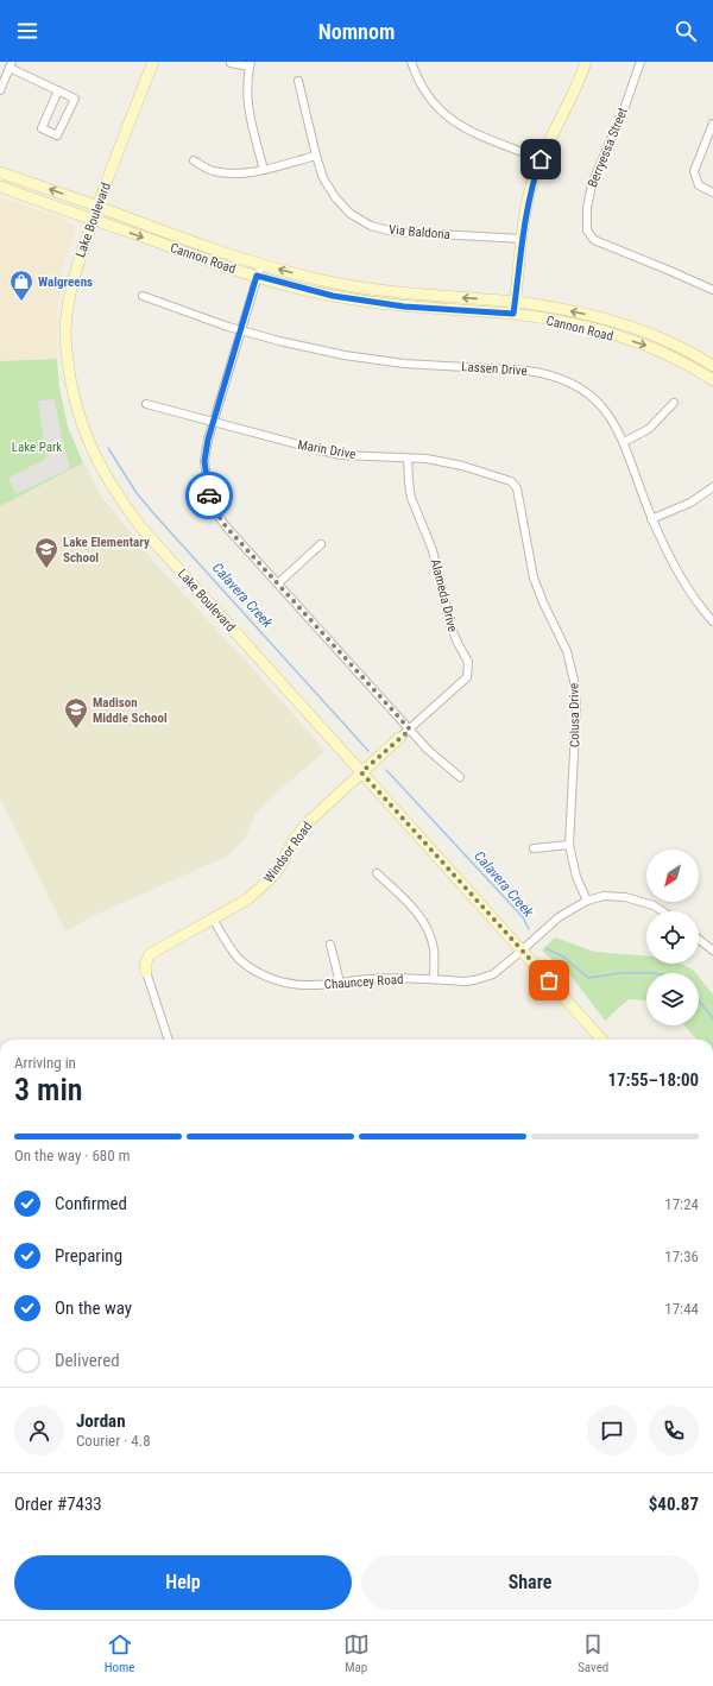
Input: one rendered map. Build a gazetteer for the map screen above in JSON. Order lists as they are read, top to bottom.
{
  "streets": {
    "main road": [
      "Lake Boulevard",
      "Cannon Road",
      "Alameda Drive",
      "Windsor Road"
    ],
    "street": [
      "Berryessa Street",
      "Via Baldona",
      "Lassen Drive",
      "Marin Drive",
      "Colusa Drive",
      "Chauncey Road"
    ]
  },
  "crossings": [
    ["Lake Boulevard", "Cannon Road"],
    ["Lake Boulevard", "Alameda Drive"],
    ["Lake Boulevard", "Windsor Road"],
    ["Lake Boulevard", "Chauncey Road"],
    ["Marin Drive", "Alameda Drive"],
    ["Marin Drive", "Colusa Drive"],
    ["Alameda Drive", "Windsor Road"],
    ["Colusa Drive", "Chauncey Road"],
    ["Windsor Road", "Chauncey Road"]
  ],
  "water": ["Calavera Creek"],
  "parks": ["Lake Park"],
  "places": {
    "shop": ["Walgreens"],
    "school or university": ["Lake Elementary School", "Madison Middle School"]
  },
  "north": "bottom left",
  "page": {
    "header": "Nomnom",
    "heading": ["3 min", "Arriving in", "17:55–18:00"],
    "panel": [
      "Jordan",
      "Courier · 4.8",
      "Order #7433",
      "$40.87"
    ],
    "bar": "On the way · 680 m",
    "list": [
      ["Confirmed", "17:24"],
      ["Preparing", "17:36"],
      ["On the way", "17:44"],
      "Delivered"
    ],
    "buttons": ["Help", "Share"],
    "tabs": ["Home", "Map", "Saved"]
  }
}
